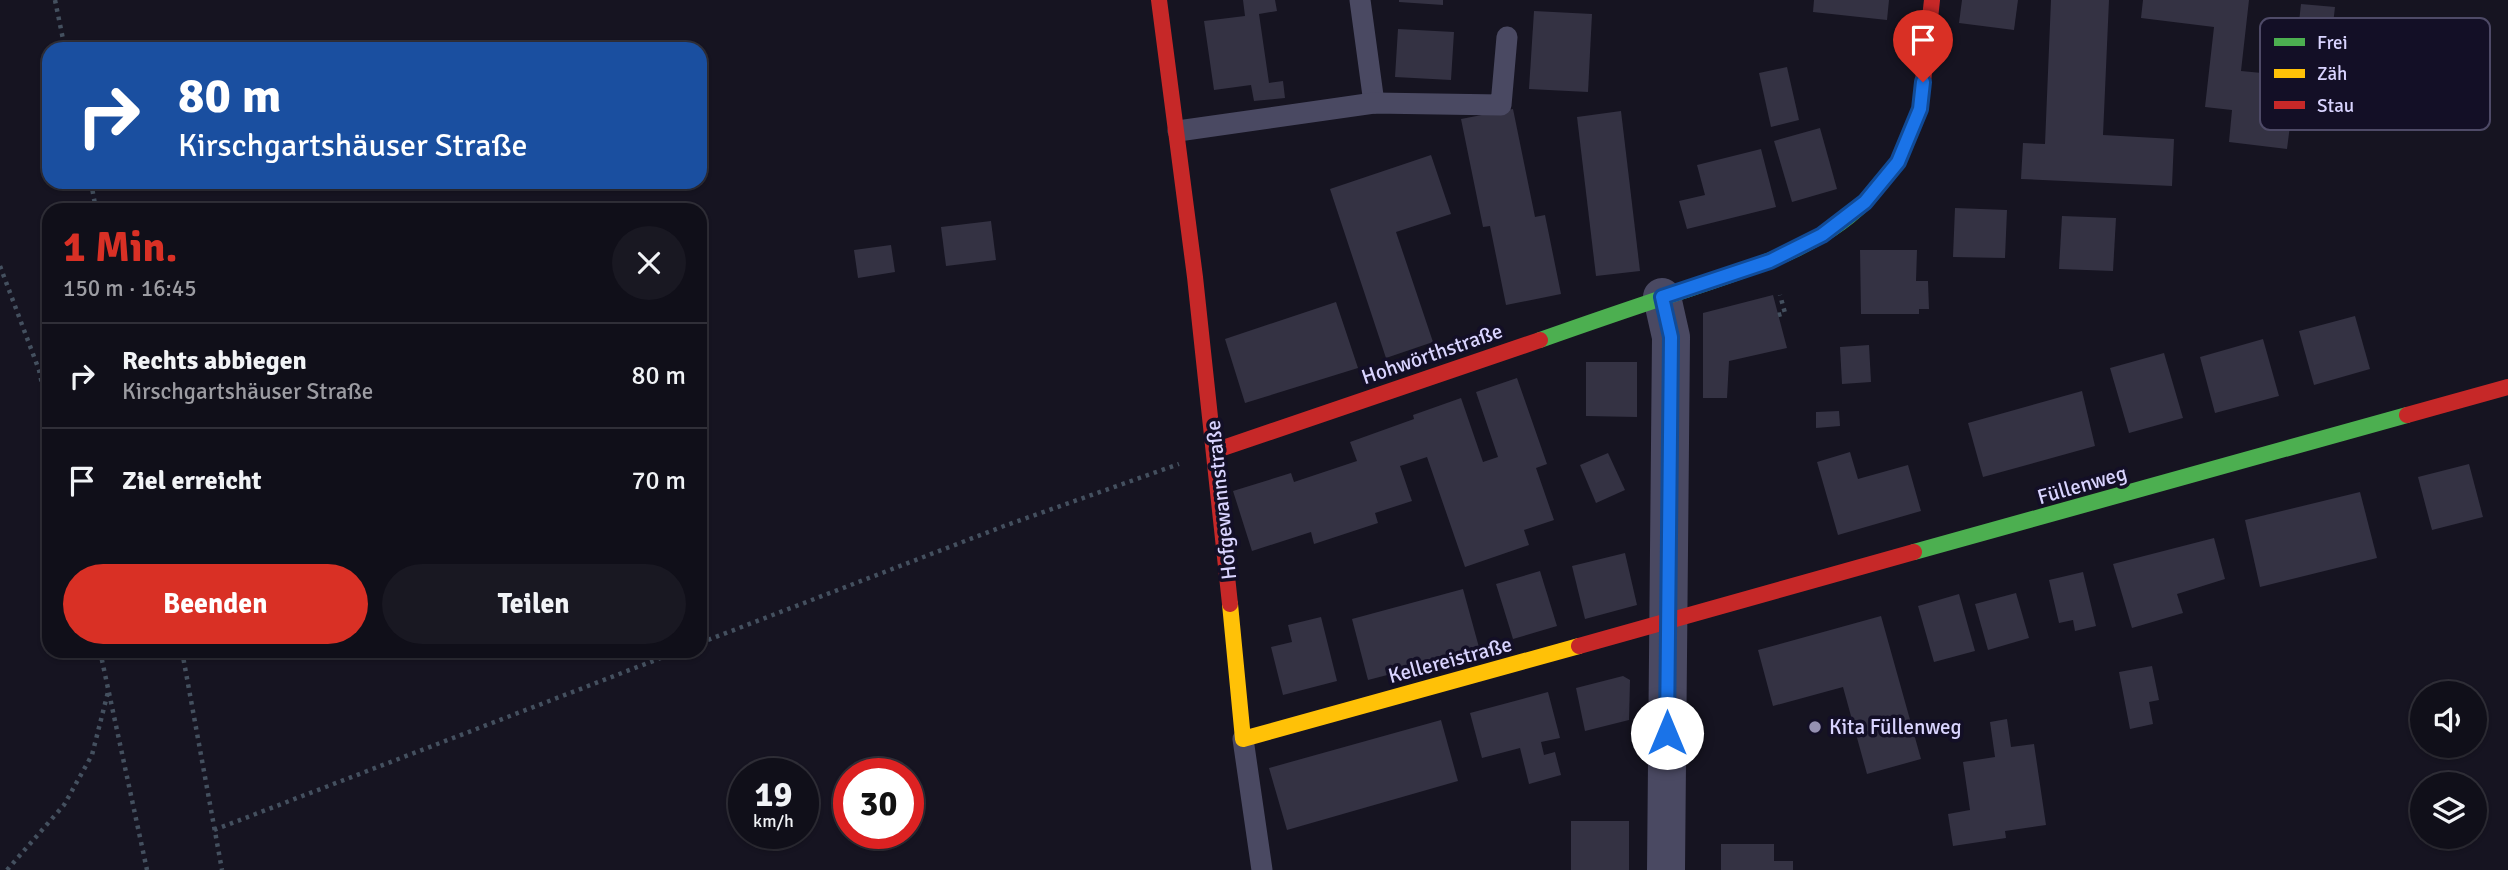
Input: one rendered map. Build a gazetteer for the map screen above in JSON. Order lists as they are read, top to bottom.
{
  "streets": {
    "street": [
      "Hohwörthstraße",
      "Füllenweg",
      "Hofgewannstraße",
      "Kellereistraße"
    ]
  },
  "crossings": [
    ["Hohwörthstraße", "Hofgewannstraße"],
    ["Füllenweg", "Kellereistraße"],
    ["Hofgewannstraße", "Kellereistraße"]
  ],
  "places": ["Kita Füllenweg"],
  "legend": ["Frei", "Zäh", "Stau"],
  "page": {
    "turn": ["80 m", "Kirschgartshäuser Straße"],
    "heading": ["1 Min.", "150 m · 16:45"],
    "list": [
      {
        "name": "Rechts abbiegen",
        "note": "Kirschgartshäuser Straße",
        "value": "80 m"
      },
      {
        "name": "Ziel erreicht",
        "value": "70 m"
      }
    ],
    "buttons": ["Beenden", "Teilen"],
    "speed": "19 km/h",
    "limit": "30"
  }
}
